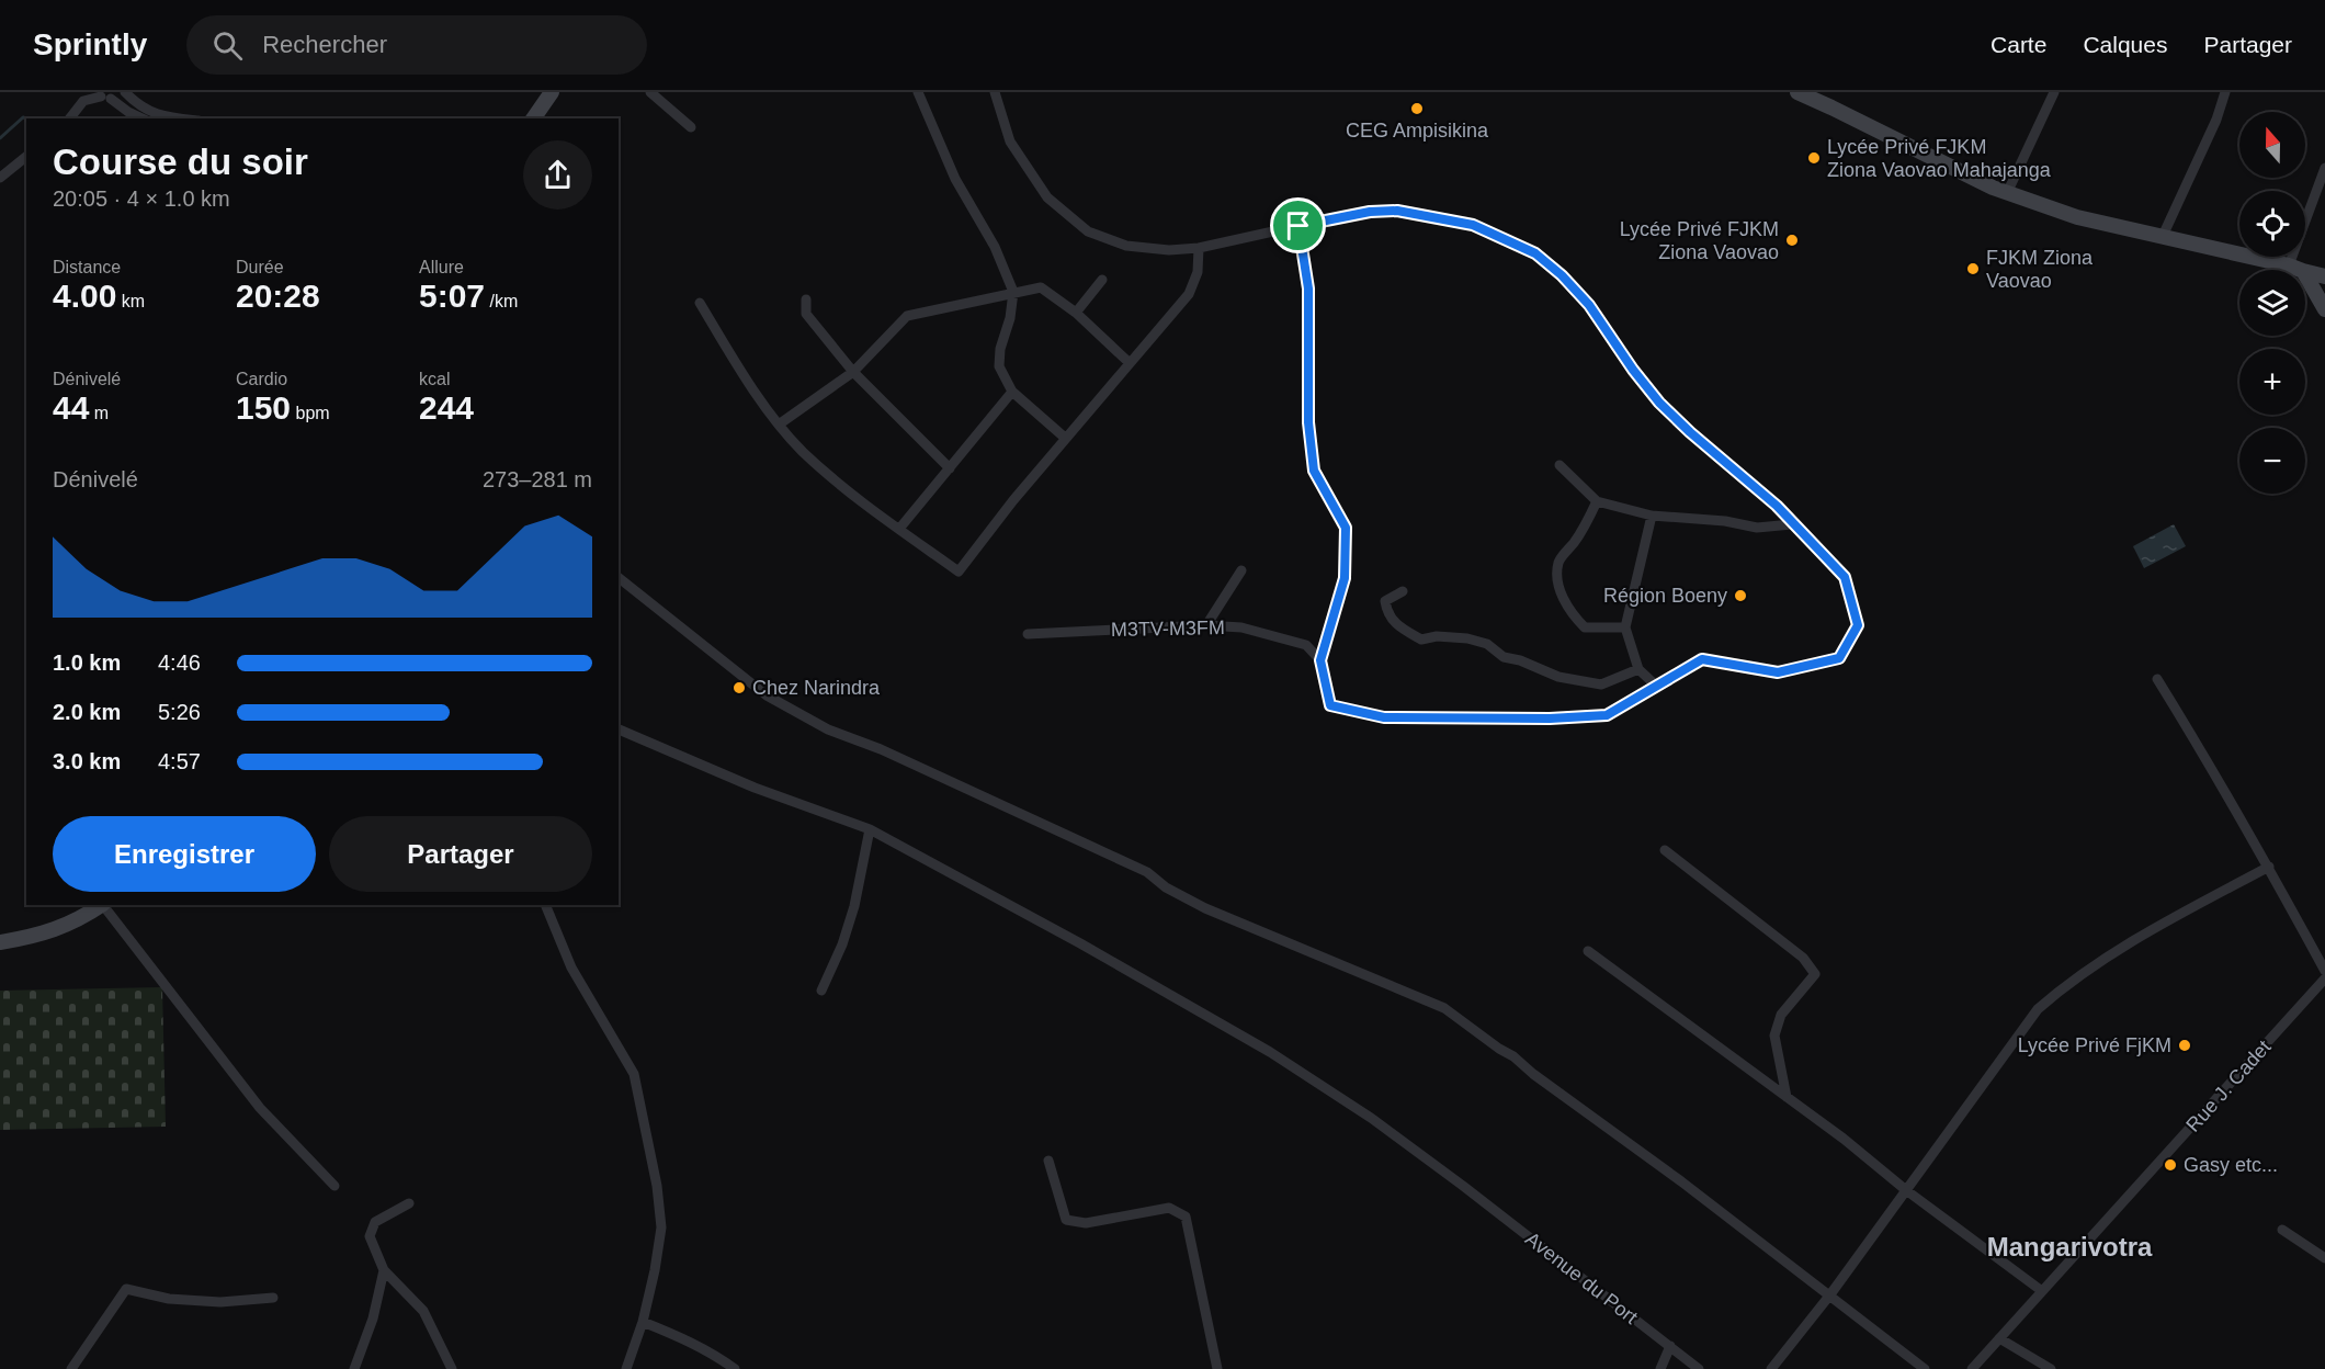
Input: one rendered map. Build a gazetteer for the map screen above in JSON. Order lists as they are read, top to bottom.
{
  "streets": {
    "street": ["M3TV-M3FM", "Rue J. Cadet", "Avenue du Port"]
  },
  "districts": ["Mangarivotra"],
  "places": [
    "CEG Ampisikina",
    "Lycée Privé FJKM Ziona Vaovao Mahajanga",
    "Lycée Privé FJKM Ziona Vaovao",
    "FJKM Ziona Vaovao",
    "Région Boeny",
    "Chez Narindra",
    "Lycée Privé FjKM",
    "Gasy etc..."
  ],
  "north": "top",
  "page": {
    "header": "Sprintly",
    "search": "Rechercher",
    "nav": ["Carte", "Calques", "Partager"],
    "map_buttons": ["+", "−"],
    "heading": ["Course du soir", "20:05 · 4 × 1.0 km"],
    "stats": [
      ["Distance", "4.00 km"],
      ["Durée", "20:28"],
      ["Allure", "5:07 /km"],
      ["Dénivelé", "44 m"],
      ["Cardio", "150 bpm"],
      ["kcal", "244"]
    ],
    "chart": ["Dénivelé", "273–281 m"],
    "list": [
      {
        "name": "1.0 km",
        "note": "4:46"
      },
      {
        "name": "2.0 km",
        "note": "5:26"
      },
      {
        "name": "3.0 km",
        "note": "4:57"
      }
    ],
    "buttons": ["Enregistrer", "Partager"]
  }
}
